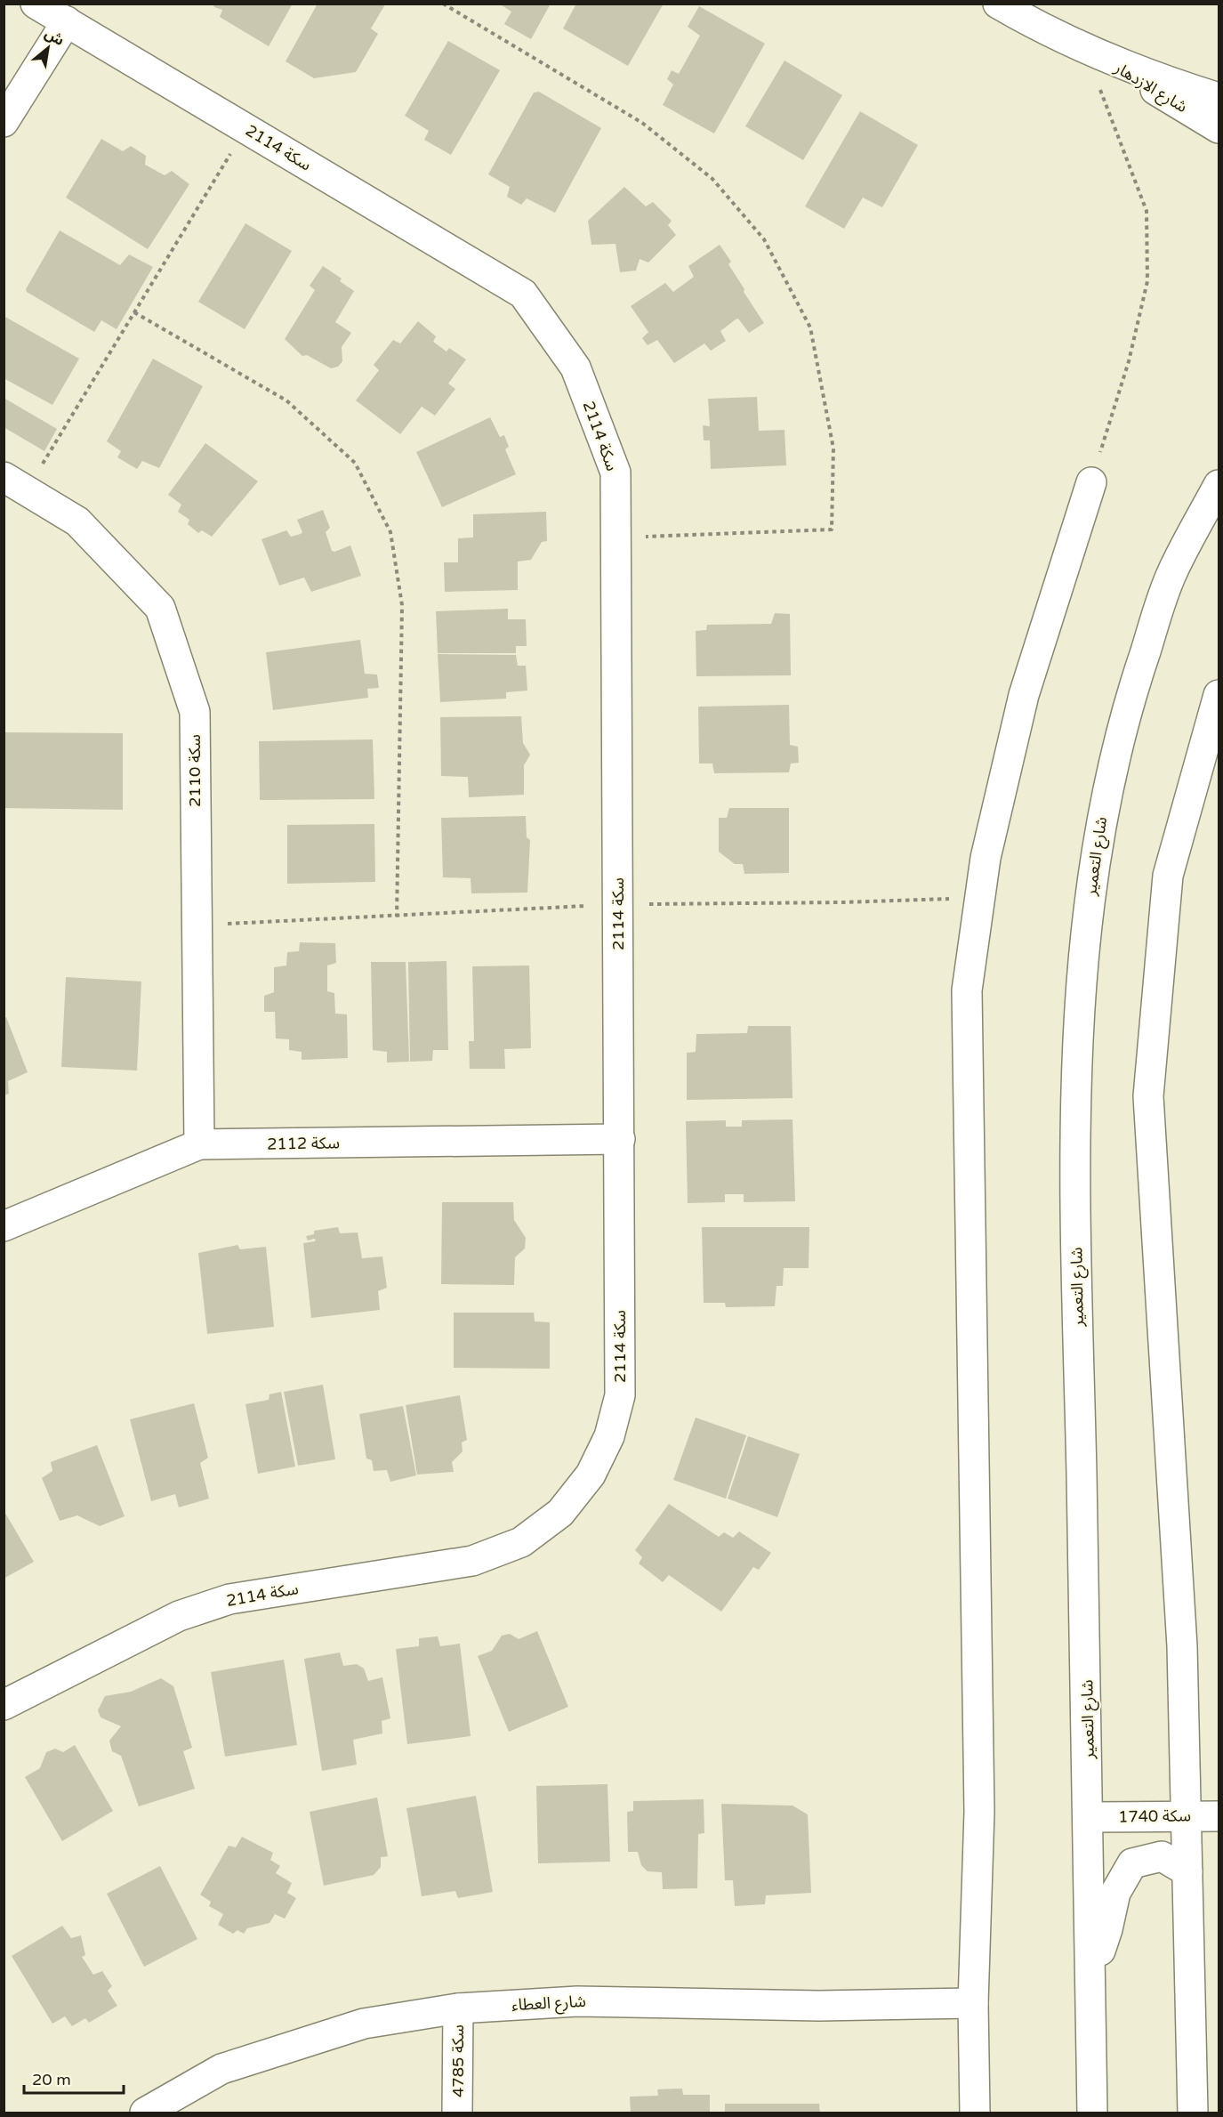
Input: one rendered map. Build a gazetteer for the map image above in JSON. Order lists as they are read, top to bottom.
{
  "streets": {
    "street": [
      "شارع الازدهار",
      "سكة 2114",
      "سكة 2110",
      "شارع التعمير",
      "سكة 2112",
      "سكة 1740",
      "شارع العطاء",
      "سكة 4785"
    ]
  },
  "crossings": [
    ["سكة 2114", "سكة 2112"],
    ["سكة 2110", "سكة 2112"],
    ["شارع التعمير", "سكة 1740"],
    ["شارع العطاء", "سكة 4785"]
  ],
  "scale_bar": "20 m",
  "north": "top right"
}
